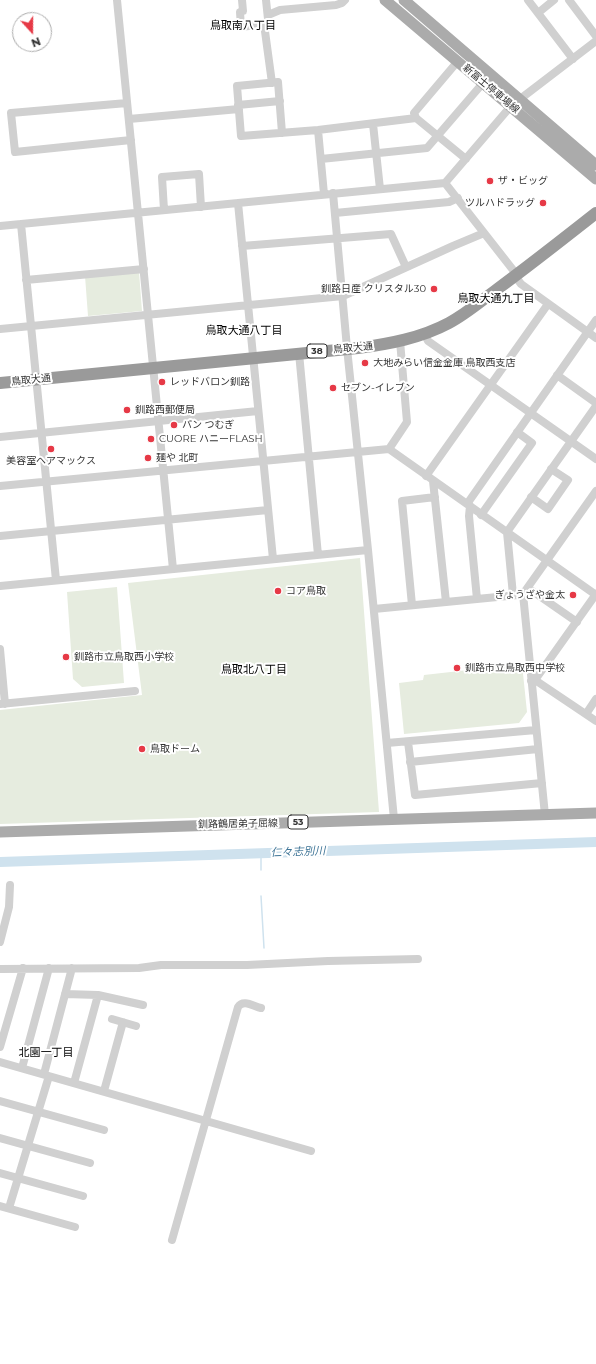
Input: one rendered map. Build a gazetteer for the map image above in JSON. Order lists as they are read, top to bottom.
{
  "streets": {
    "highway": ["鳥取大通", "38"],
    "main road": ["新富士停車場線", "53", "釧路鶴居弟子屈線"]
  },
  "districts": [
    "鳥取南八丁目",
    "鳥取大通九丁目",
    "鳥取大通八丁目",
    "鳥取北八丁目",
    "北園一丁目"
  ],
  "water": ["仁々志別川"],
  "places": [
    "ザ・ビッグ",
    "ツルハドラッグ",
    "釧路日産 クリスタル30",
    "大地みらい信金金庫 鳥取西支店",
    "レッドバロン釧路",
    "セブン-イレブン",
    "釧路西郵便局",
    "パン つむぎ",
    "CUORE ハニーFLASH",
    "美容室ヘアマックス",
    "麺や 北町",
    "コア鳥取",
    "ぎょうざや金太",
    "釧路市立鳥取西小学校",
    "釧路市立鳥取西中学校",
    "鳥取ドーム"
  ],
  "north": "bottom"
}
